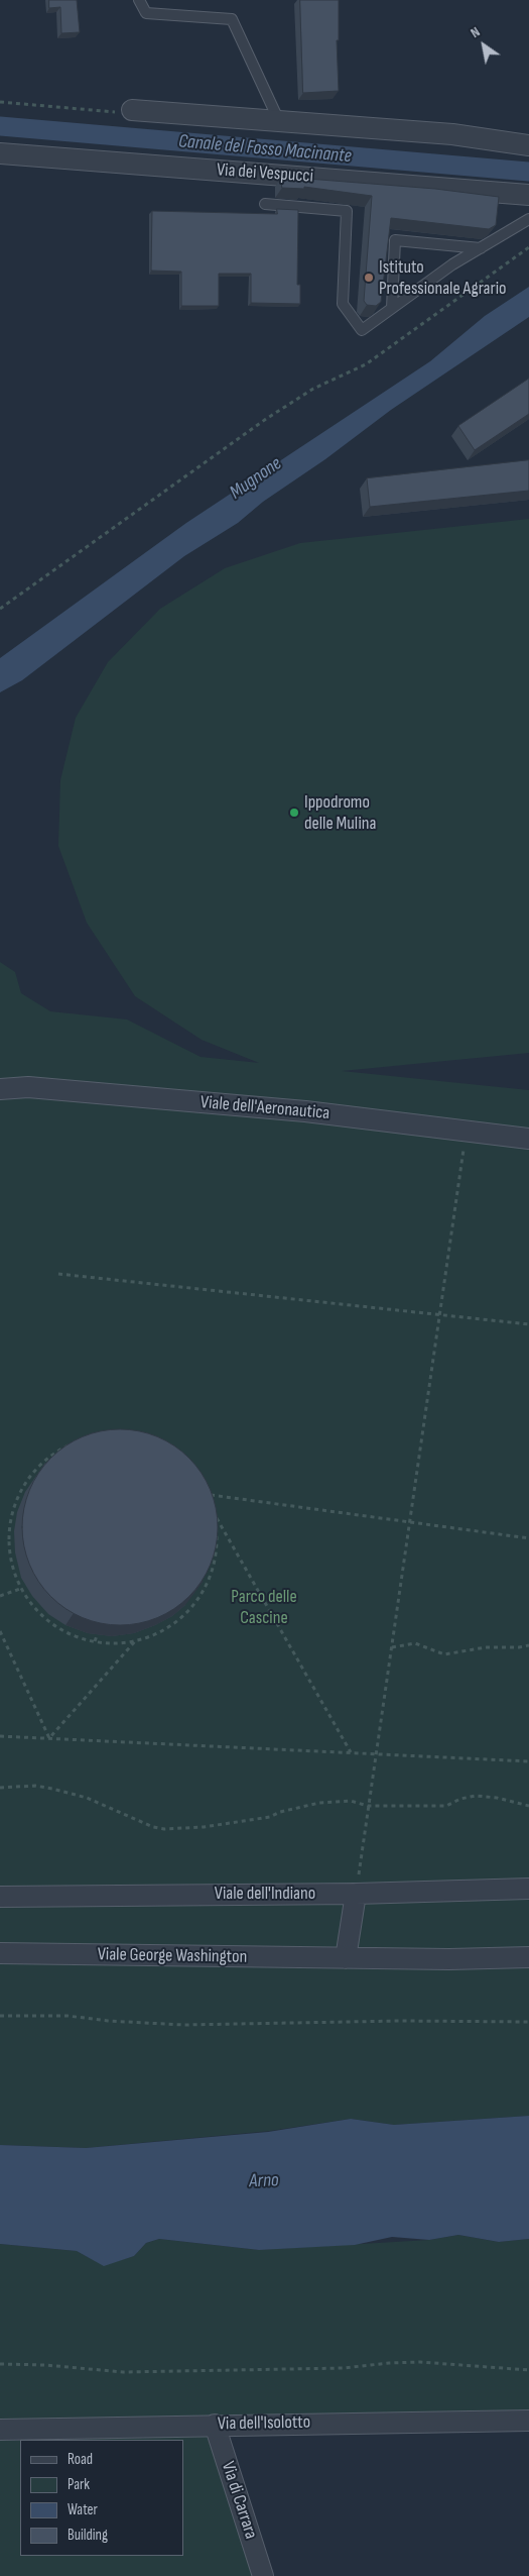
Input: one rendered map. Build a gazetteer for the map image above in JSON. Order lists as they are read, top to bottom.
{
  "streets": {
    "street": [
      "Via dei Vespucci",
      "Viale dell'Aeronautica",
      "Viale dell'Indiano",
      "Viale George Washington",
      "Via dell'Isolotto",
      "Via di Carrara"
    ]
  },
  "crossings": [
    ["Via dell'Isolotto", "Via di Carrara"]
  ],
  "water": ["Canale del Fosso Macinante", "Mugnone", "Arno"],
  "parks": ["Parco delle Cascine"],
  "places": ["Istituto Professionale Agrario", "Ippodromo delle Mulina"],
  "legend": [
    "Road",
    "Park",
    "Water",
    "Building"
  ],
  "north": "top left"
}
